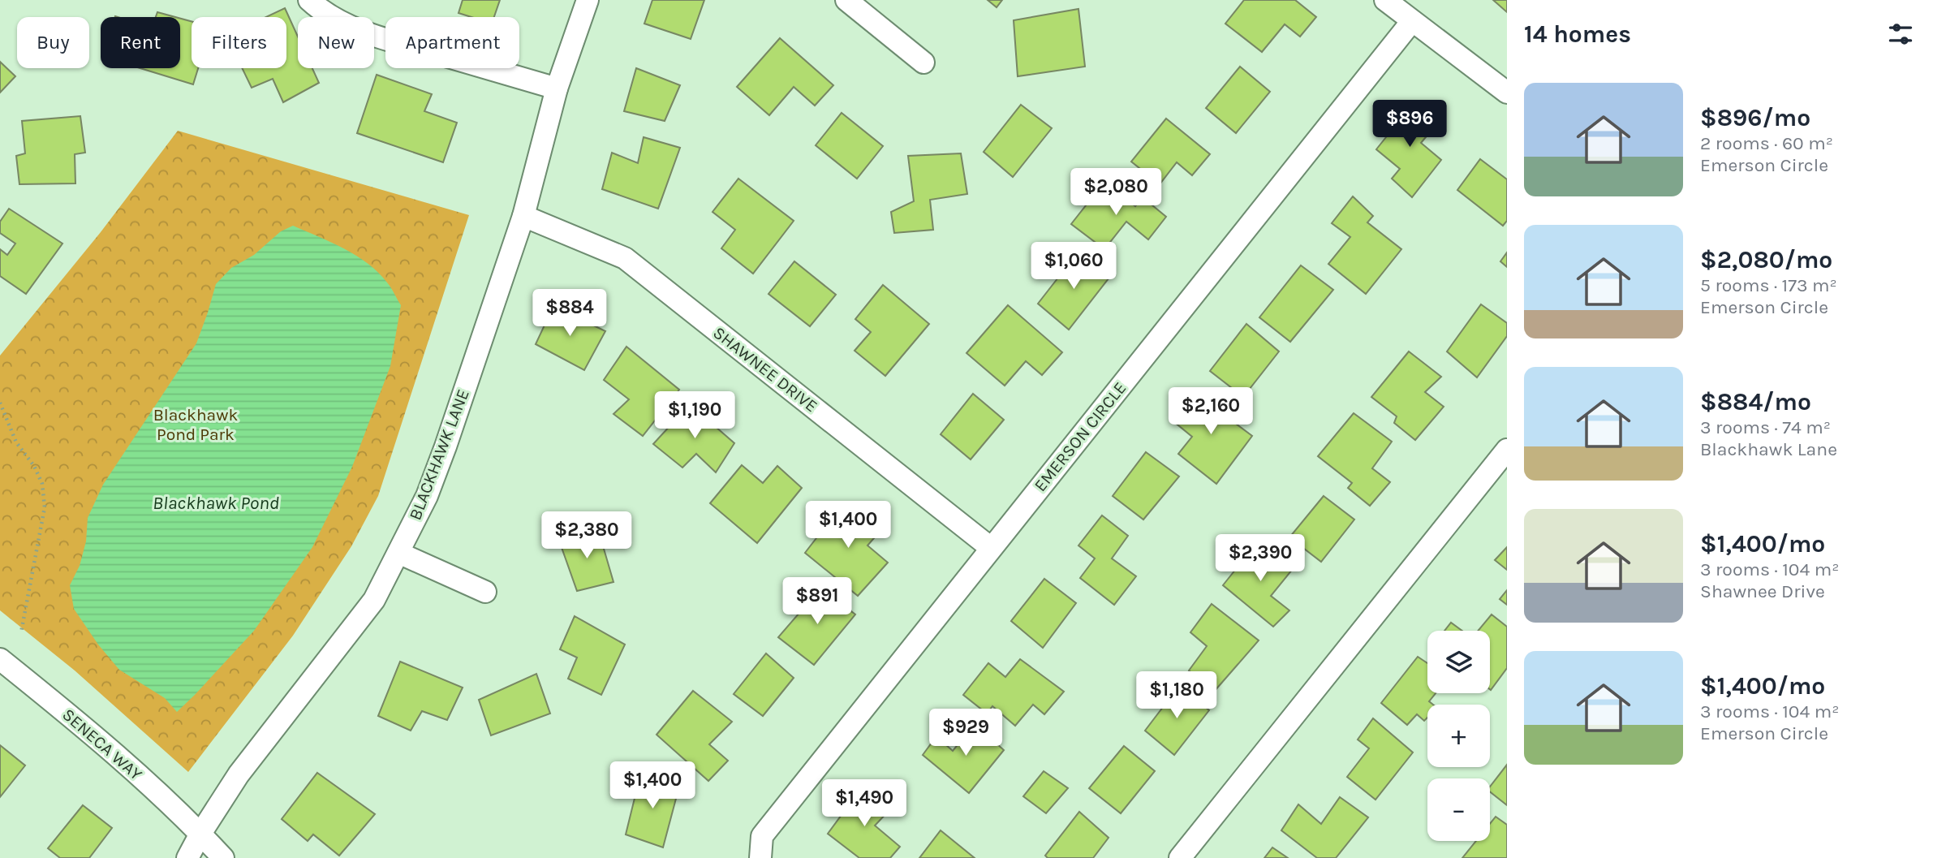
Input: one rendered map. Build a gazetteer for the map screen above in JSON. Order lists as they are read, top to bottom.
{
  "streets": {
    "street": [
      "SHAWNEE DRIVE",
      "EMERSON CIRCLE",
      "BLACKHAWK LANE",
      "SENECA WAY"
    ]
  },
  "crossings": [
    ["SHAWNEE DRIVE", "EMERSON CIRCLE"],
    ["SHAWNEE DRIVE", "BLACKHAWK LANE"],
    ["BLACKHAWK LANE", "SENECA WAY"]
  ],
  "water": ["Blackhawk Pond"],
  "parks": ["Blackhawk Pond Park"],
  "page": {
    "heading": "14 homes",
    "chip": [
      "Buy",
      "Rent",
      "Filters",
      "New",
      "Apartment"
    ],
    "list": [
      {
        "name": "$896/mo",
        "note": "2 rooms · 60 m² · Emerson Circle"
      },
      {
        "name": "$2,080/mo",
        "note": "5 rooms · 173 m² · Emerson Circle"
      },
      {
        "name": "$884/mo",
        "note": "3 rooms · 74 m² · Blackhawk Lane"
      },
      {
        "name": "$1,400/mo",
        "note": "3 rooms · 104 m² · Shawnee Drive"
      },
      {
        "name": "$1,400/mo",
        "note": "3 rooms · 104 m² · Emerson Circle"
      }
    ],
    "price": [
      "$896",
      "$2,080",
      "$1,060",
      "$884",
      "$2,160",
      "$1,190",
      "$1,400",
      "$2,380",
      "$2,390",
      "$891",
      "$1,180",
      "$929",
      "$1,400",
      "$1,490"
    ],
    "map_buttons": ["+", "−"]
  }
}
